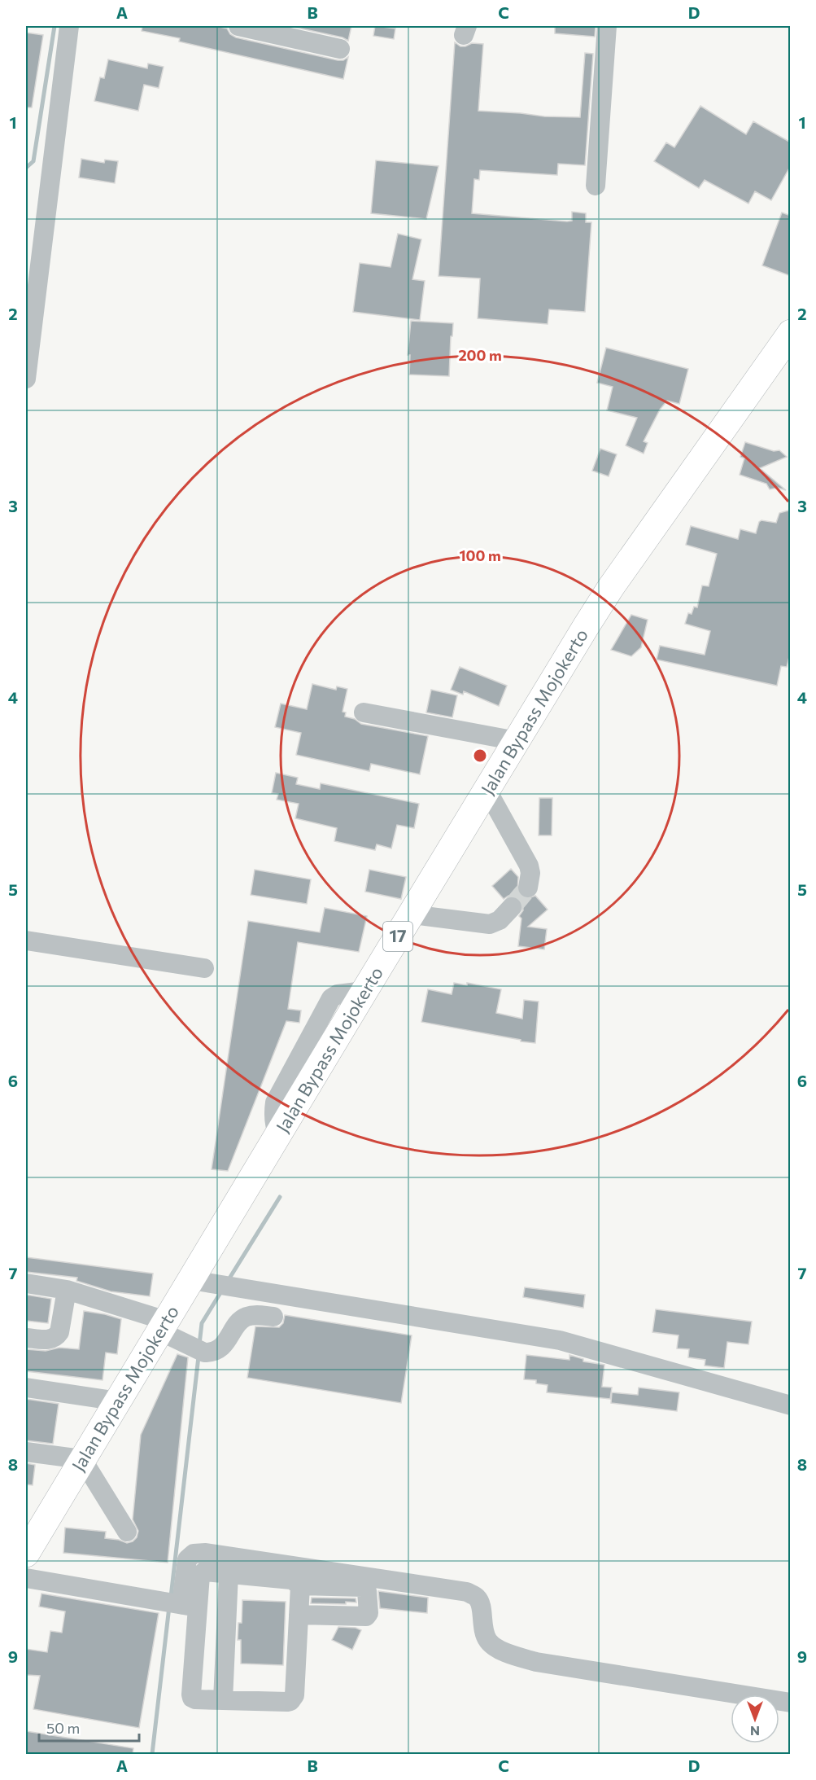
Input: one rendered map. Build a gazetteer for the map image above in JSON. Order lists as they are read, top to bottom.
{
  "streets": {
    "highway": ["Jalan Bypass Mojokerto", "17"]
  },
  "scale_bar": "50 m",
  "north": "bottom",
  "grid": {
    "columns": [
      "A",
      "B",
      "C",
      "D"
    ],
    "rows": [
      "1",
      "2",
      "3",
      "4",
      "5",
      "6",
      "7",
      "8",
      "9"
    ]
  },
  "rings": ["200 m", "100 m"]
}
